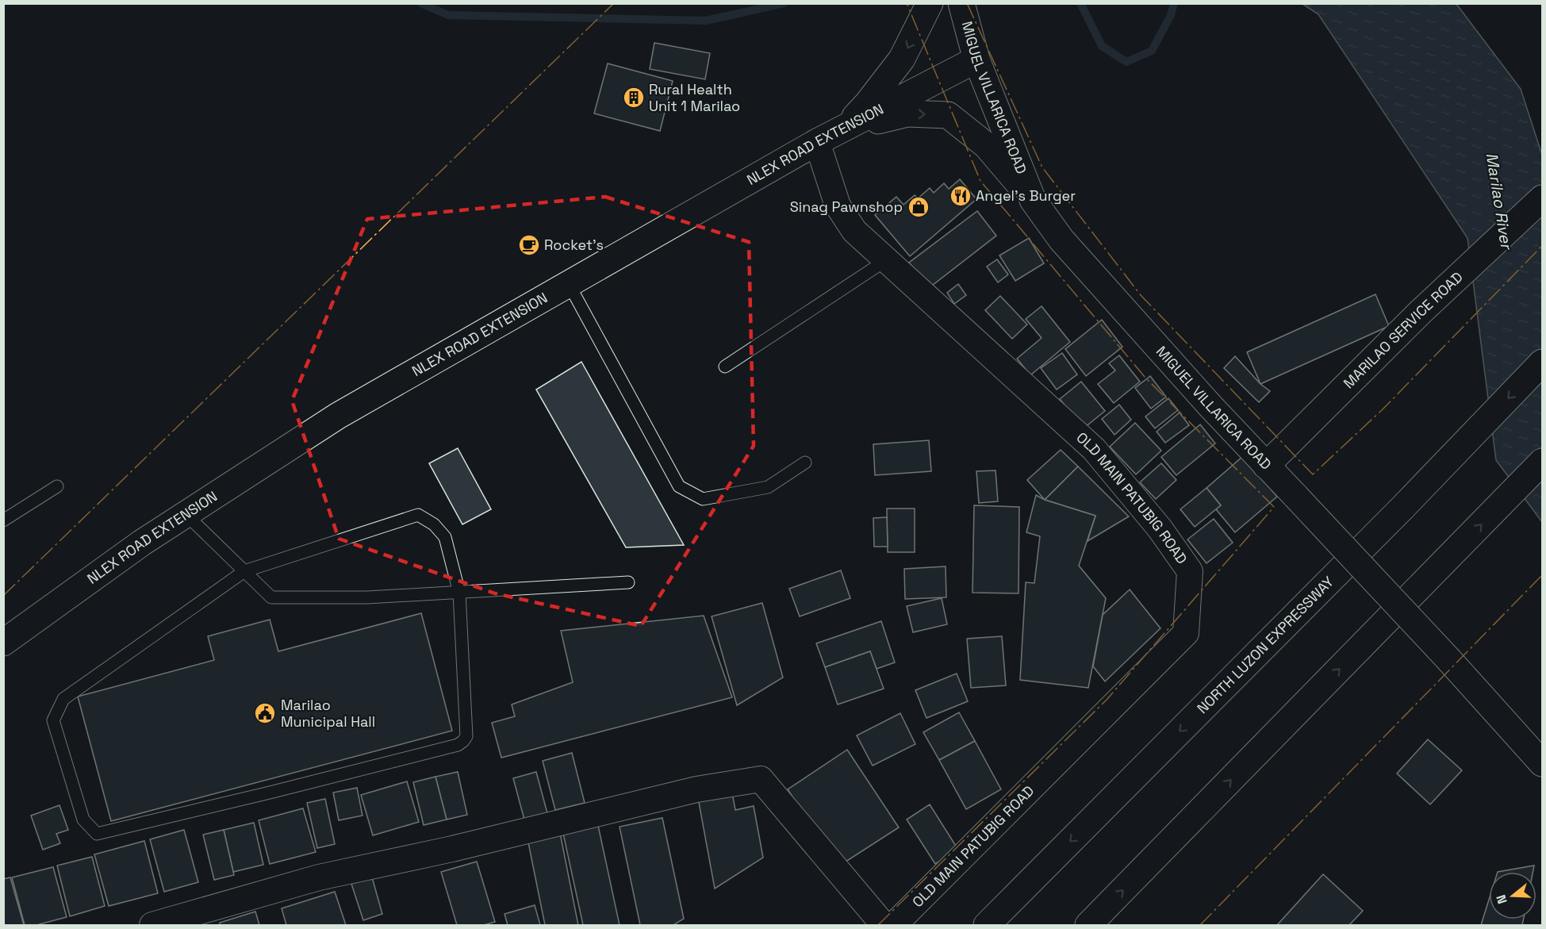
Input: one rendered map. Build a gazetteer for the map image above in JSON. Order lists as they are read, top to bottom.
{
  "streets": {
    "main road": [
      "MIGUEL VILLARICA ROAD",
      "NLEX ROAD EXTENSION",
      "MARILAO SERVICE ROAD",
      "NORTH LUZON EXPRESSWAY"
    ],
    "street": ["OLD MAIN PATUBIG ROAD"]
  },
  "crossings": [
    ["MIGUEL VILLARICA ROAD", "NLEX ROAD EXTENSION"],
    ["MIGUEL VILLARICA ROAD", "MARILAO SERVICE ROAD"],
    ["NLEX ROAD EXTENSION", "OLD MAIN PATUBIG ROAD"]
  ],
  "water": ["Marilao River"],
  "places": {
    "building": ["Rural Health Unit 1 Marilao"],
    "restaurant": ["Angel's Burger"],
    "shop": ["Sinag Pawnshop"],
    "cafe": ["Rocket’s"],
    "public building": ["Marilao Municipal Hall"]
  },
  "north": "left"
}
